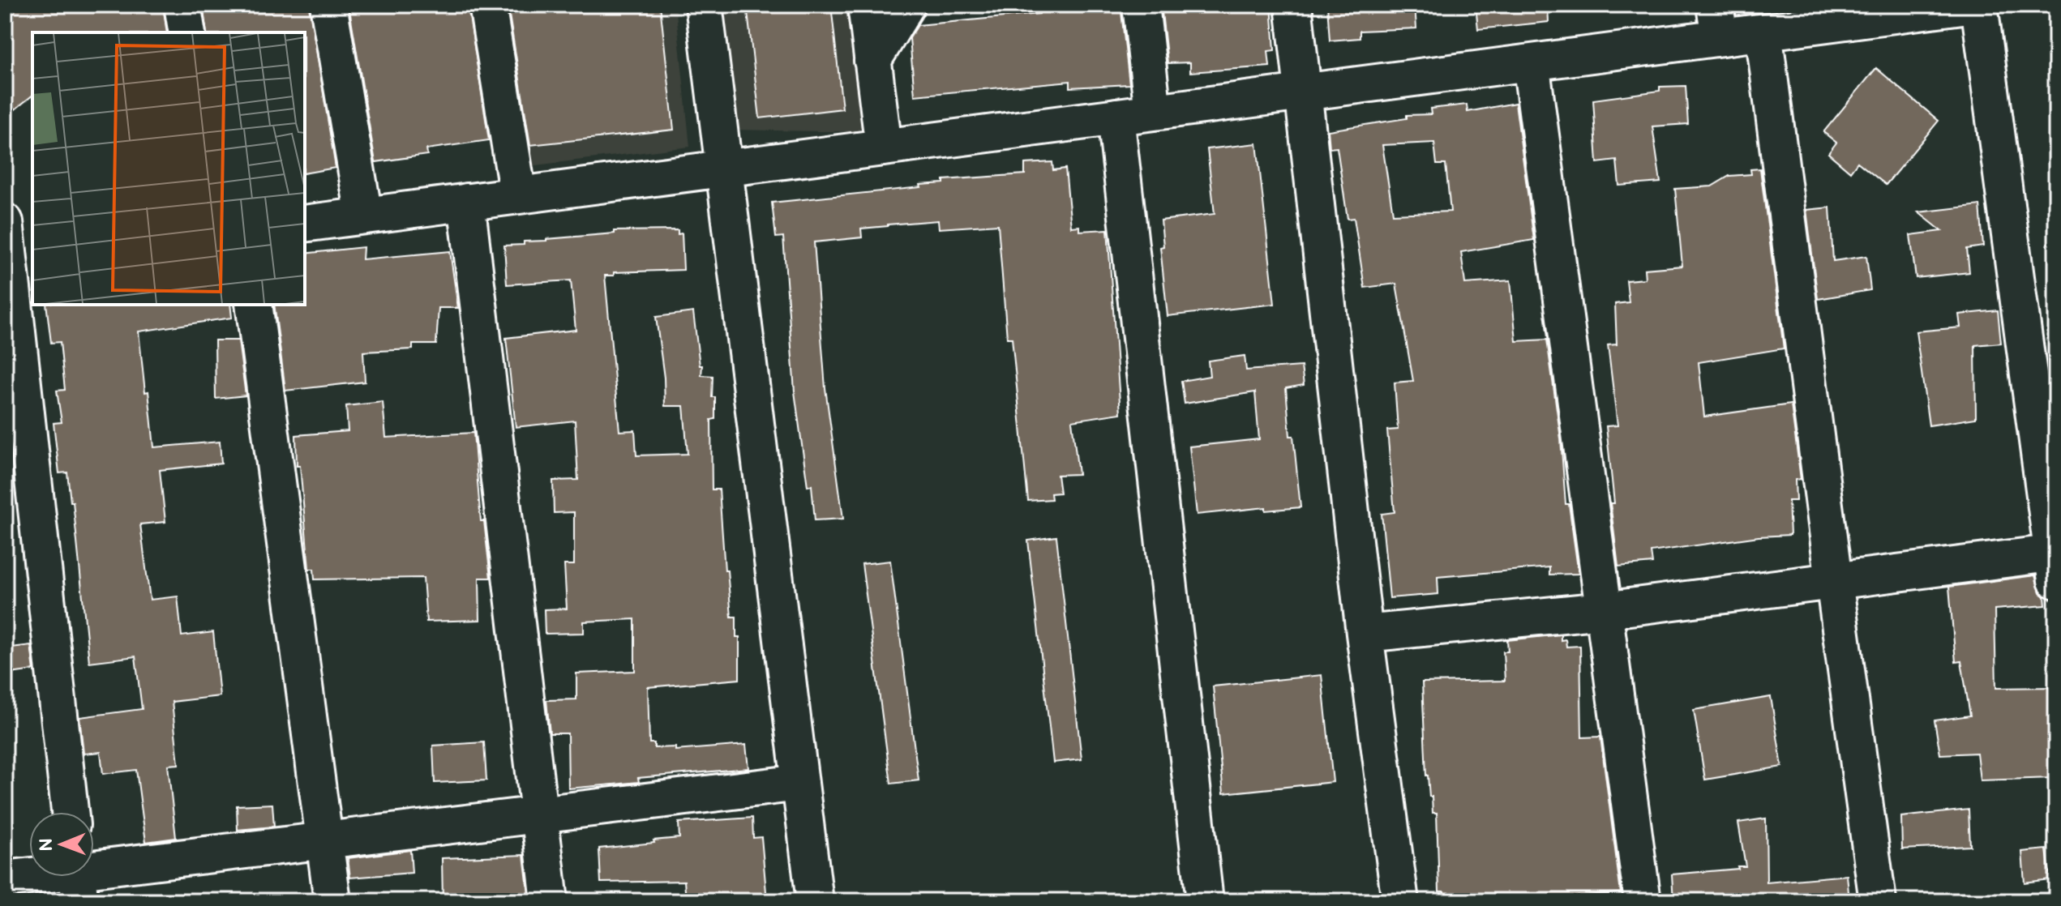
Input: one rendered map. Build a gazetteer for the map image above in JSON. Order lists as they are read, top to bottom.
{
  "north": "left"
}
